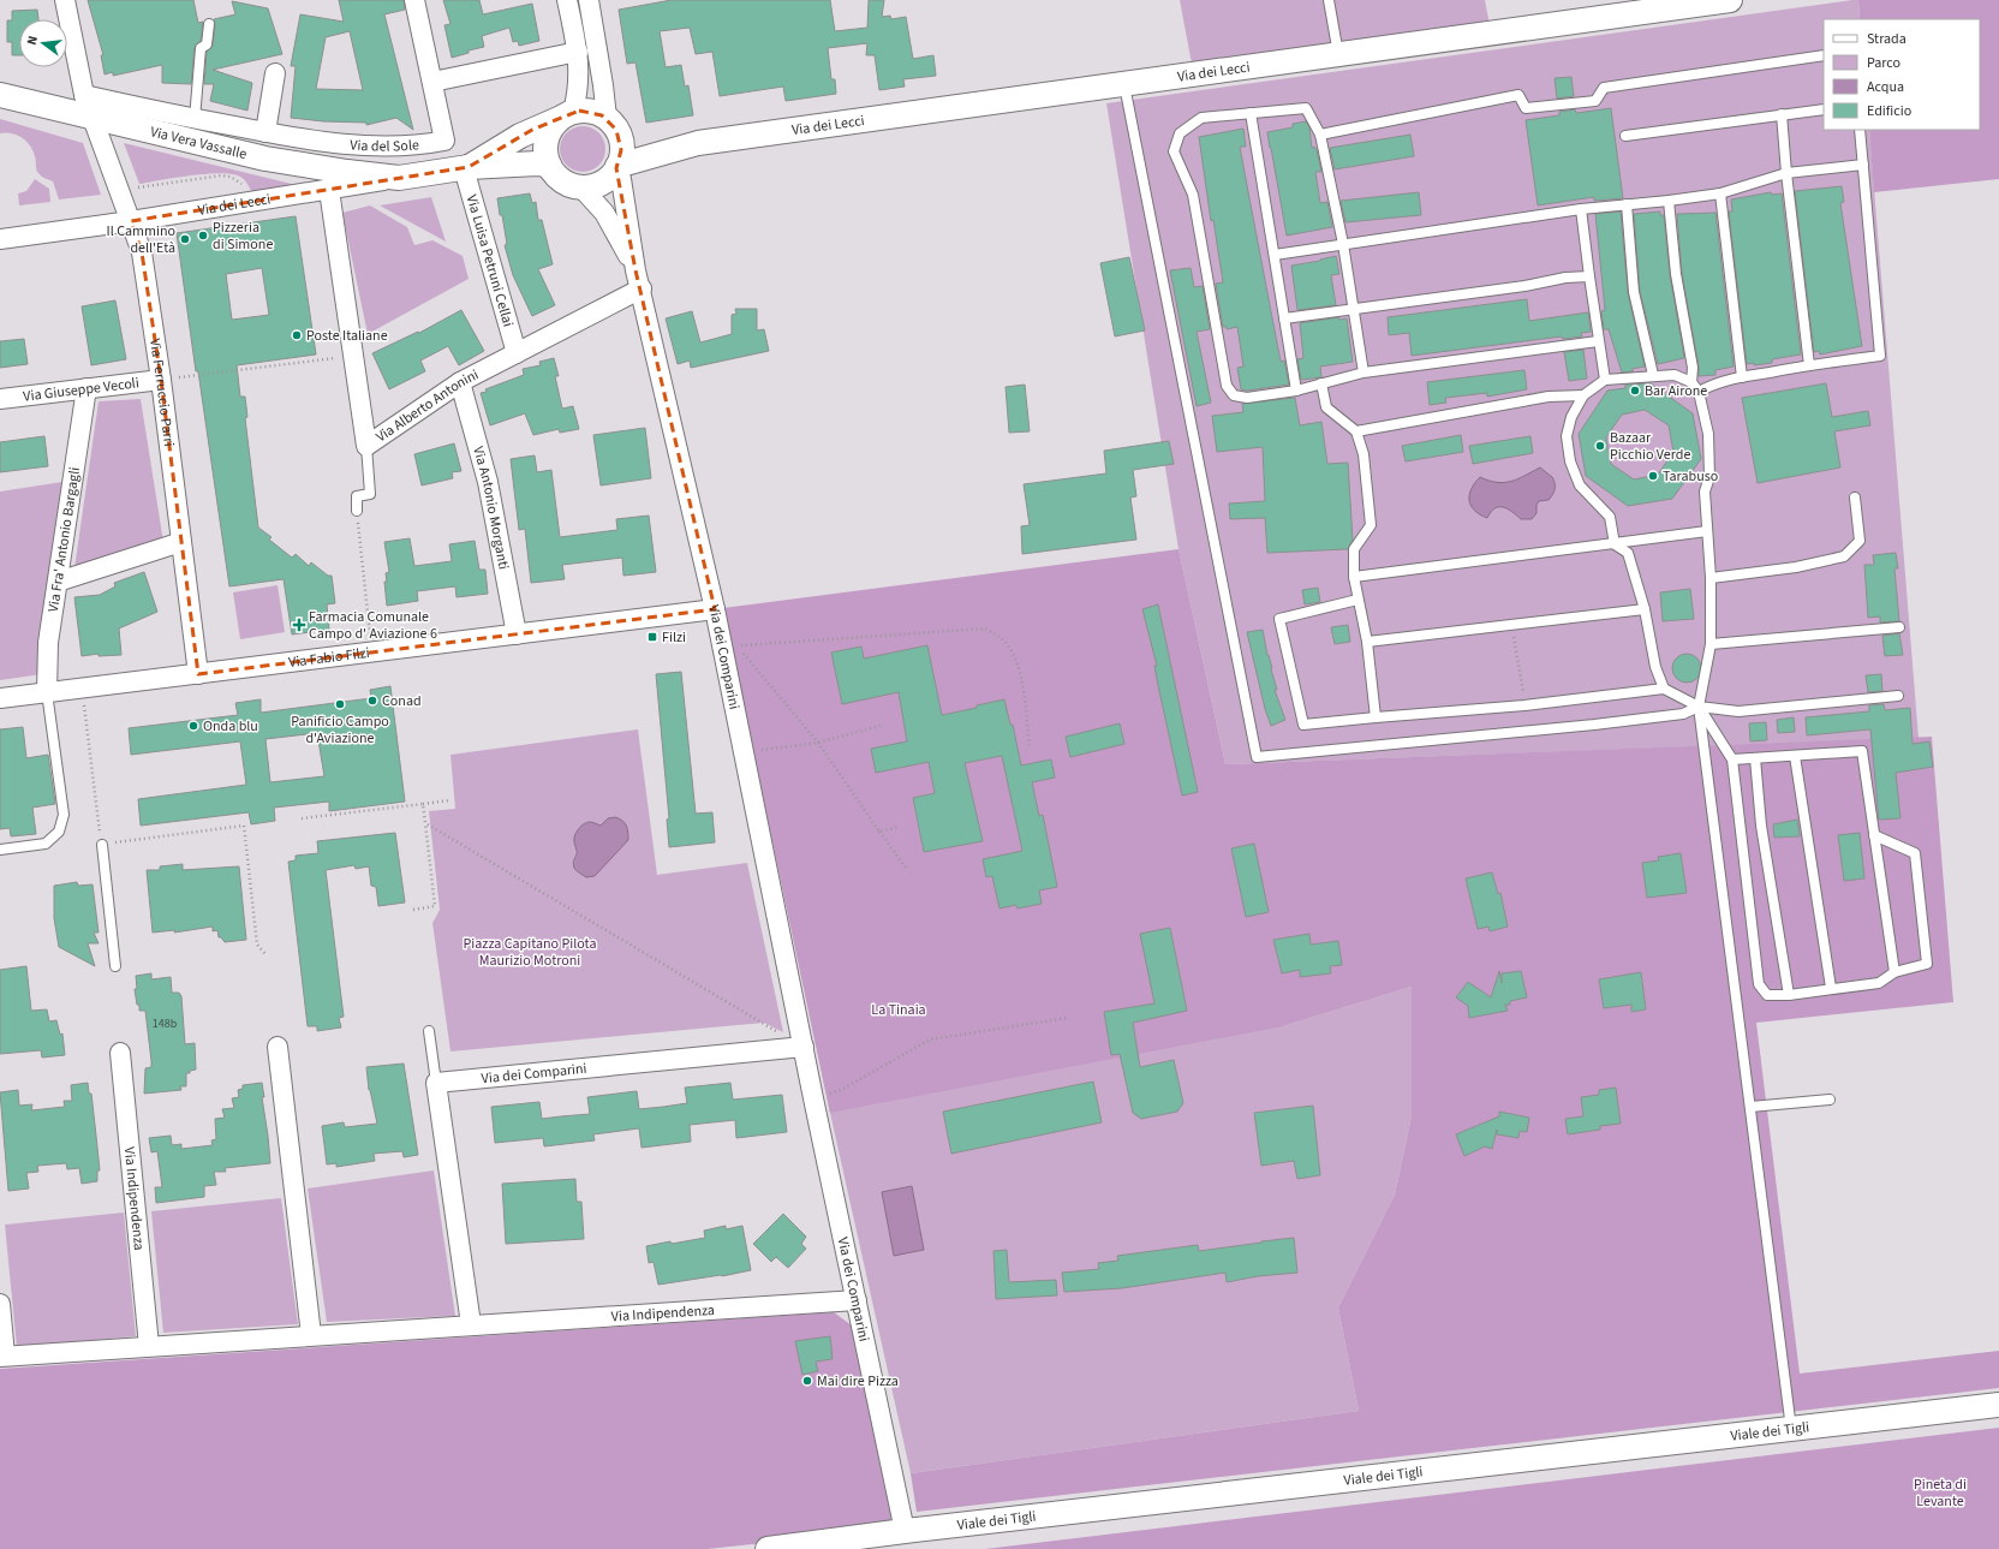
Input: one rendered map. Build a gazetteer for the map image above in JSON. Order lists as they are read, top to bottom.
{
  "streets": {
    "street": [
      "Via dei Lecci",
      "Via Vera Vassalle",
      "Via del Sole",
      "Via Luisa Petruni Cellai",
      "Via Giuseppe Vecoli",
      "Via Ferruccio Parri",
      "Via Alberto Antonini",
      "Via Antonio Morganti",
      "Via Fra' Antonio Bargagli",
      "Via dei Comparini",
      "Via Fabio Filzi",
      "Via Indipendenza",
      "Viale dei Tigli"
    ]
  },
  "crossings": [
    ["Via dei Lecci", "Via Vera Vassalle"],
    ["Via dei Lecci", "Via Luisa Petruni Cellai"],
    ["Via dei Lecci", "Via Ferruccio Parri"],
    ["Via dei Lecci", "Via Alberto Antonini"],
    ["Via dei Lecci", "Via dei Comparini"],
    ["Via Vera Vassalle", "Via Ferruccio Parri"],
    ["Via Luisa Petruni Cellai", "Via Alberto Antonini"],
    ["Via Giuseppe Vecoli", "Via Ferruccio Parri"],
    ["Via Giuseppe Vecoli", "Via Fra' Antonio Bargagli"],
    ["Via Ferruccio Parri", "Via Fabio Filzi"],
    ["Via Alberto Antonini", "Via Antonio Morganti"],
    ["Via Alberto Antonini", "Via dei Comparini"],
    ["Via Antonio Morganti", "Via Fabio Filzi"],
    ["Via Fra' Antonio Bargagli", "Via Fabio Filzi"],
    ["Via dei Comparini", "Via Fabio Filzi"],
    ["Via dei Comparini", "Via Indipendenza"],
    ["Via dei Comparini", "Viale dei Tigli"]
  ],
  "parks": ["Piazza Capitano Pilota Maurizio Motroni", "La Tinaia", "Pineta di Levante"],
  "places": {
    "other": [
      "Pizzeria di Simone",
      "Il Cammino dell'Età",
      "Poste Italiane",
      "Bar Airone",
      "Bazaar Picchio Verde",
      "Tarabuso",
      "Conad",
      "Panificio Campo d'Aviazione",
      "Onda blu",
      "Mai dire Pizza"
    ],
    "health": ["Farmacia Comunale Campo d' Aviazione 6"],
    "transit": ["Filzi"]
  },
  "house_numbers": ["148b"],
  "legend": [
    "Strada",
    "Parco",
    "Acqua",
    "Edificio"
  ],
  "north": "left"
}
